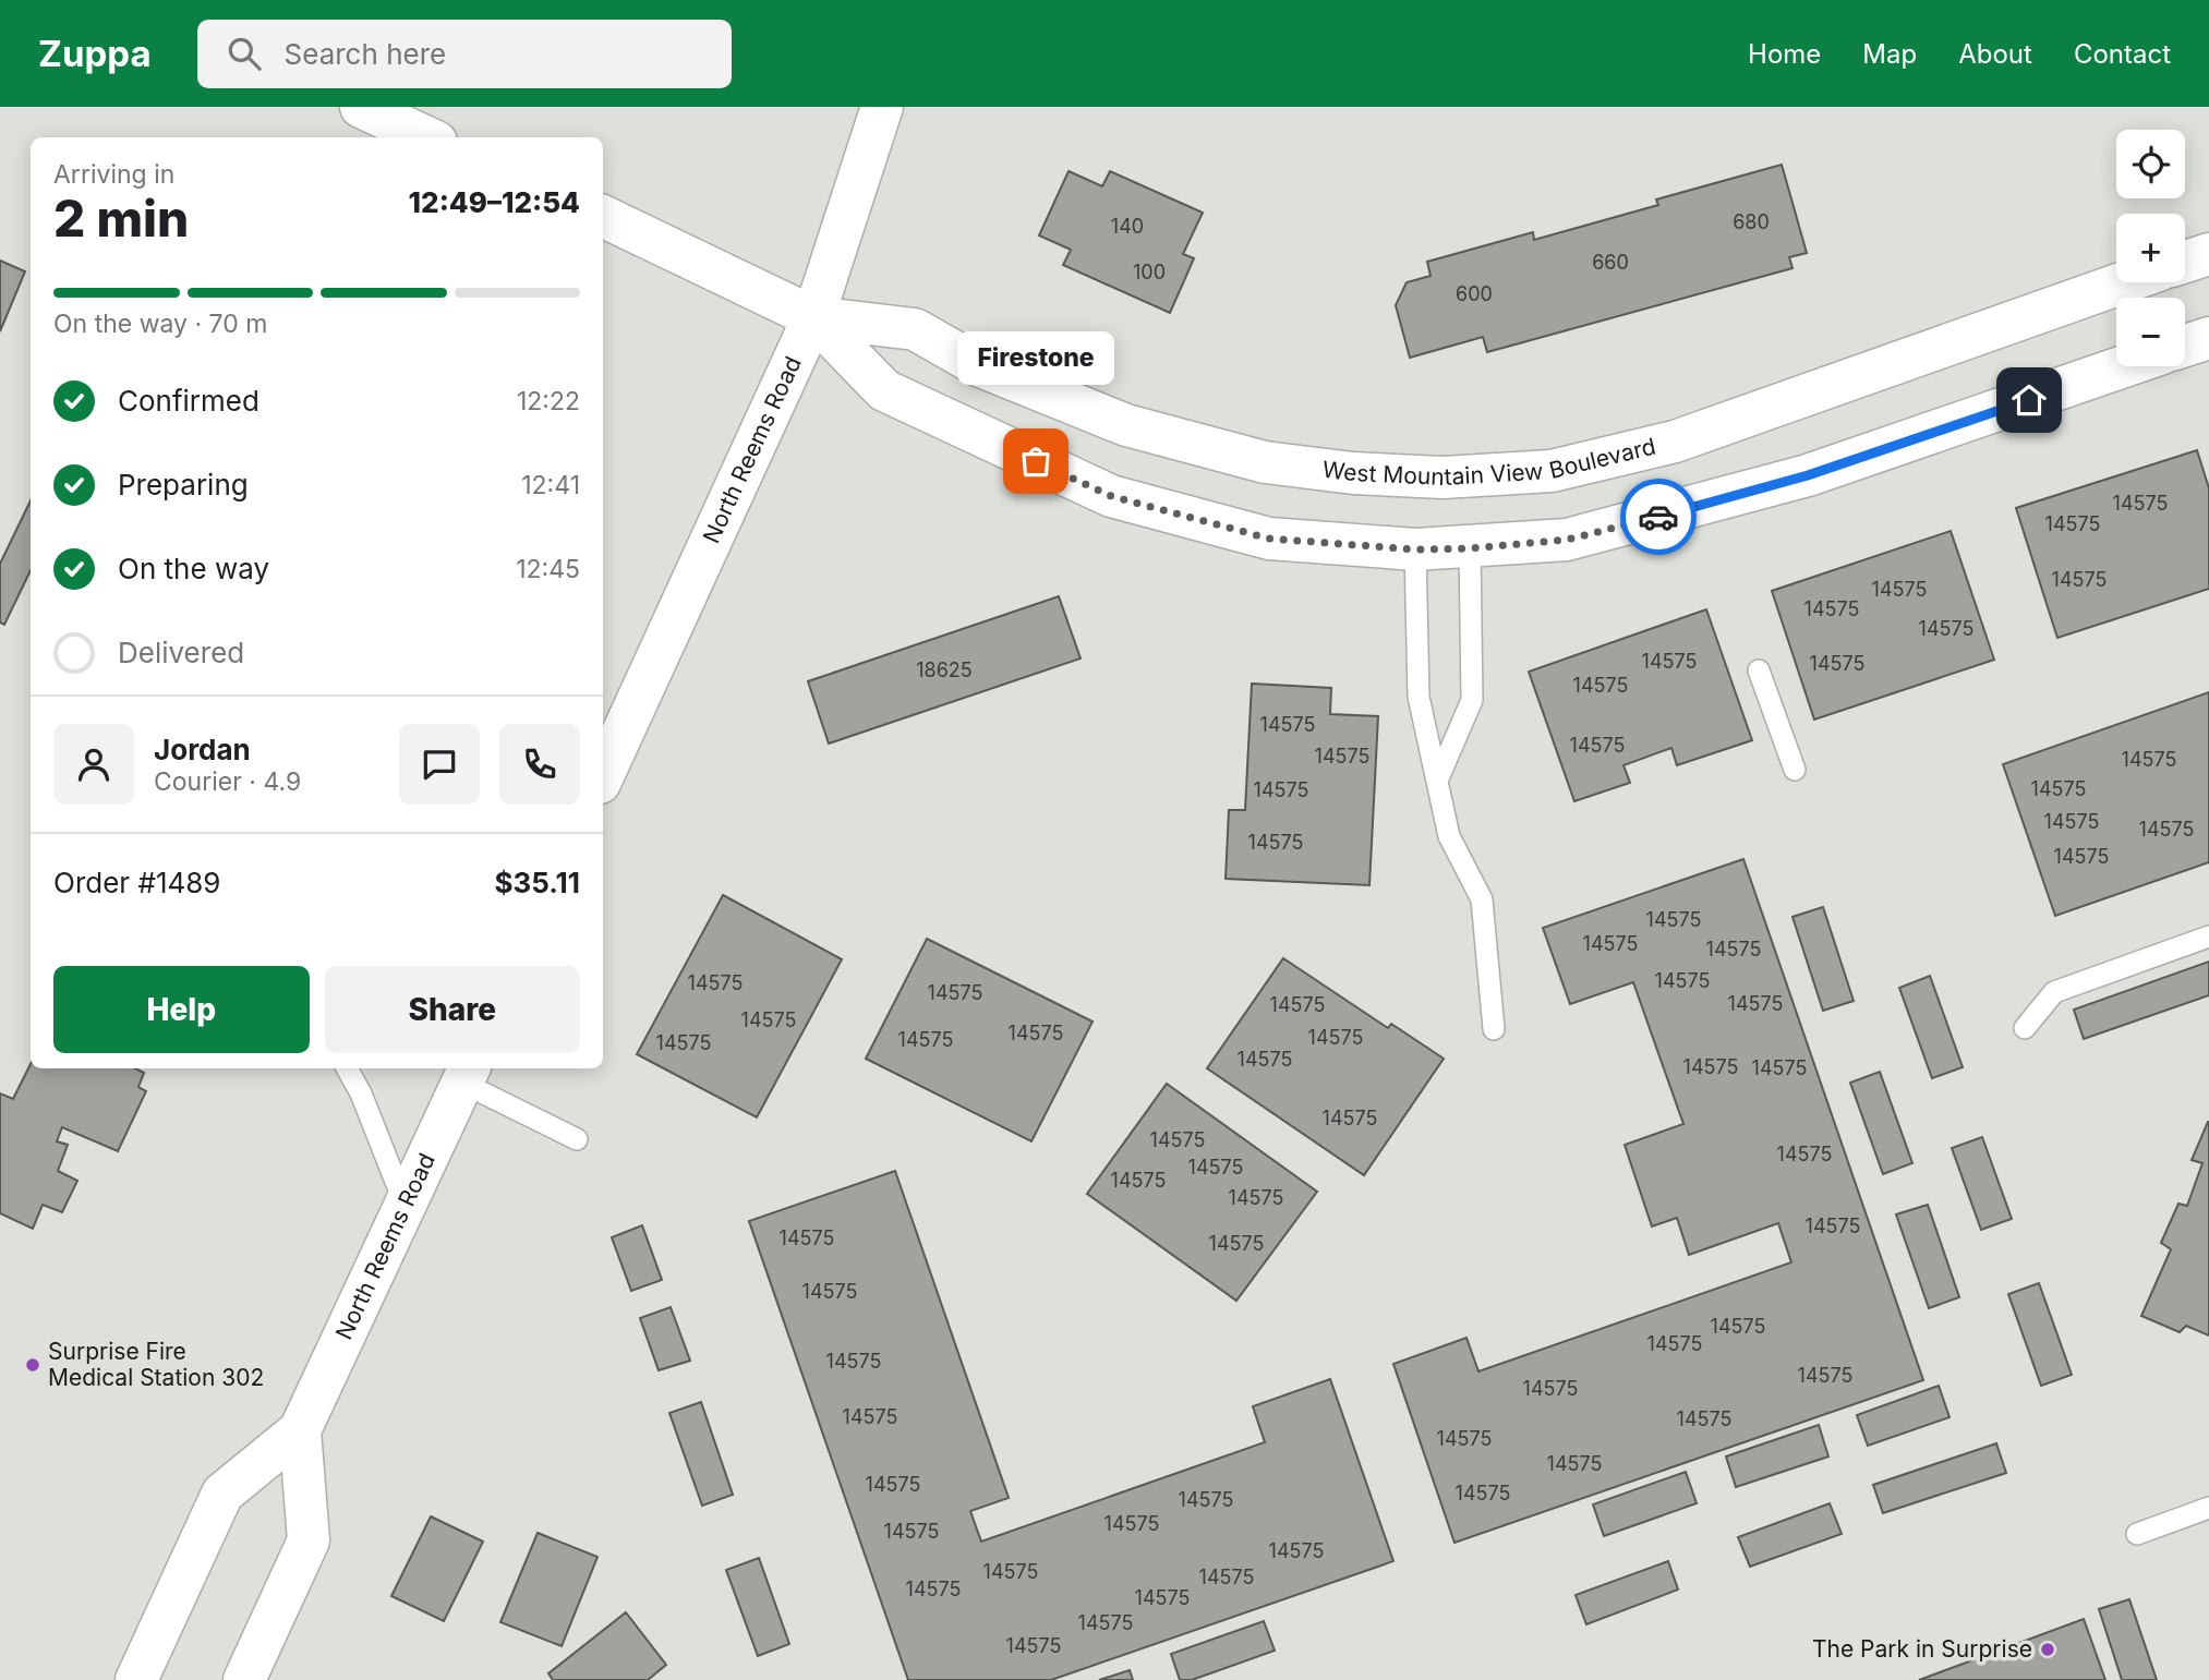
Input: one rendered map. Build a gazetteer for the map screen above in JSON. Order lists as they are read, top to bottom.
{
  "streets": {
    "street": ["North Reems Road", "West Mountain View Boulevard"]
  },
  "crossings": [
    ["North Reems Road", "West Mountain View Boulevard"]
  ],
  "places": ["Firestone", "Surprise Fire Medical Station 302", "The Park in Surprise"],
  "house_numbers": [
    "680",
    "140",
    "660",
    "100",
    "600",
    "14575",
    "14575",
    "14575",
    "14575",
    "14575",
    "14575",
    "14575",
    "14575",
    "18625",
    "14575",
    "14575",
    "14575",
    "14575",
    "14575",
    "14575",
    "14575",
    "14575",
    "14575",
    "14575",
    "14575",
    "14575",
    "14575",
    "14575",
    "14575",
    "14575",
    "14575",
    "14575",
    "14575",
    "14575",
    "14575",
    "14575",
    "14575",
    "14575",
    "14575",
    "14575",
    "14575",
    "14575",
    "14575",
    "14575",
    "14575",
    "14575",
    "14575",
    "14575",
    "14575",
    "14575",
    "14575",
    "14575",
    "14575",
    "14575",
    "14575",
    "14575",
    "14575",
    "14575",
    "14575",
    "14575",
    "14575",
    "14575",
    "14575",
    "14575",
    "14575",
    "14575",
    "14575",
    "14575",
    "14575",
    "14575",
    "14575",
    "14575"
  ],
  "page": {
    "header": "Zuppa",
    "search": "Search here",
    "nav": [
      "Home",
      "Map",
      "About",
      "Contact"
    ],
    "map_buttons": ["+", "−"],
    "heading": ["2 min", "Arriving in", "12:49–12:54"],
    "panel": [
      "Jordan",
      "Courier · 4.9",
      "Order #1489",
      "$35.11"
    ],
    "bar": "On the way · 70 m",
    "bubble": "Firestone",
    "list": [
      ["Confirmed", "12:22"],
      ["Preparing", "12:41"],
      ["On the way", "12:45"],
      "Delivered"
    ],
    "buttons": ["Help", "Share"]
  }
}
